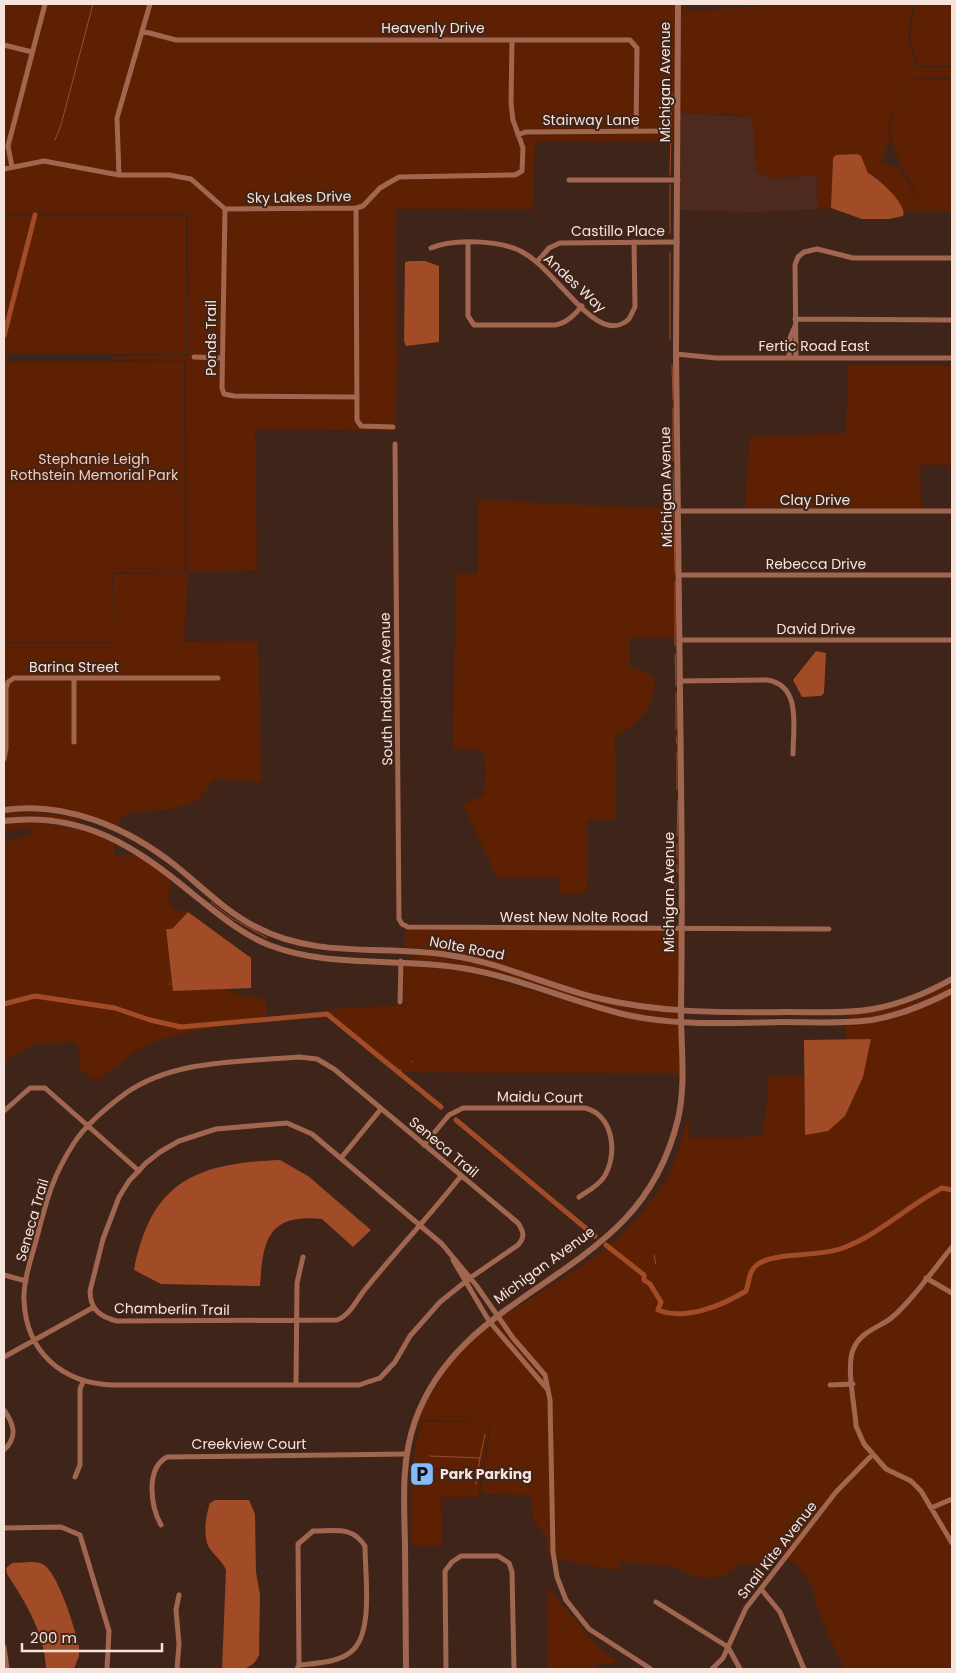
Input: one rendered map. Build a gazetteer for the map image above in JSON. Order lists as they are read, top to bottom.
{
  "streets": {
    "street": [
      "Heavenly Drive",
      "Michigan Avenue",
      "Stairway Lane",
      "Sky Lakes Drive",
      "Castillo Place",
      "Andes Way",
      "Ponds Trail",
      "Fertic Road East",
      "Clay Drive",
      "Rebecca Drive",
      "David Drive",
      "Barina Street",
      "South Indiana Avenue",
      "West New Nolte Road",
      "Nolte Road",
      "Maidu Court",
      "Seneca Trail",
      "Chamberlin Trail",
      "Creekview Court",
      "Snail Kite Avenue"
    ]
  },
  "crossings": [
    ["Heavenly Drive", "Stairway Lane"],
    ["Heavenly Drive", "Sky Lakes Drive"],
    ["Michigan Avenue", "Castillo Place"],
    ["Michigan Avenue", "Fertic Road East"],
    ["Michigan Avenue", "Clay Drive"],
    ["Michigan Avenue", "Rebecca Drive"],
    ["Michigan Avenue", "David Drive"],
    ["Michigan Avenue", "West New Nolte Road"],
    ["Michigan Avenue", "Nolte Road"],
    ["Michigan Avenue", "Creekview Court"],
    ["Stairway Lane", "Sky Lakes Drive"],
    ["Sky Lakes Drive", "Ponds Trail"],
    ["Castillo Place", "Andes Way"],
    ["South Indiana Avenue", "West New Nolte Road"],
    ["Maidu Court", "Seneca Trail"]
  ],
  "parks": ["Stephanie Leigh Rothstein Memorial Park"],
  "places": {
    "parking": ["Park Parking"]
  },
  "scale_bar": "200 m"
}
